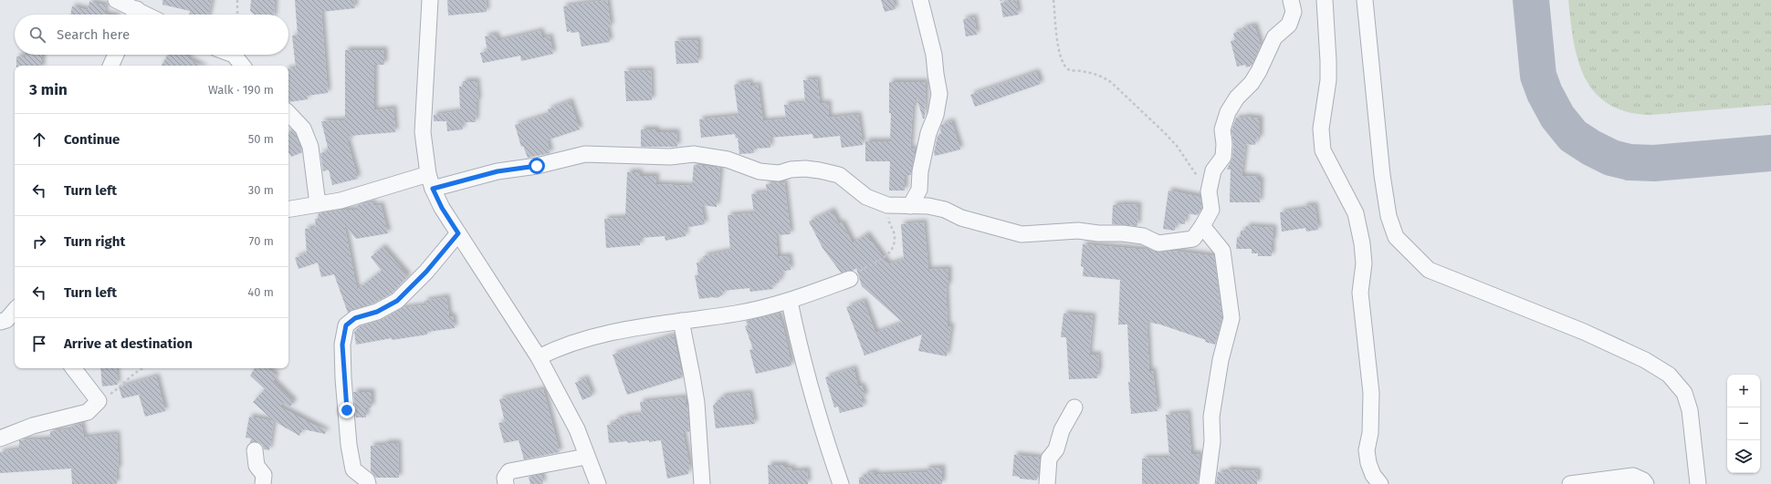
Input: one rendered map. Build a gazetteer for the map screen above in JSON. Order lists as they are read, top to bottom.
{
  "page": {
    "search": "Search here",
    "heading": ["3 min", "Walk · 190 m"],
    "list": [
      ["Continue", "50 m"],
      ["Turn left", "30 m"],
      ["Turn right", "70 m"],
      ["Turn left", "40 m"],
      "Arrive at destination"
    ],
    "map_buttons": ["+", "−"]
  }
}
